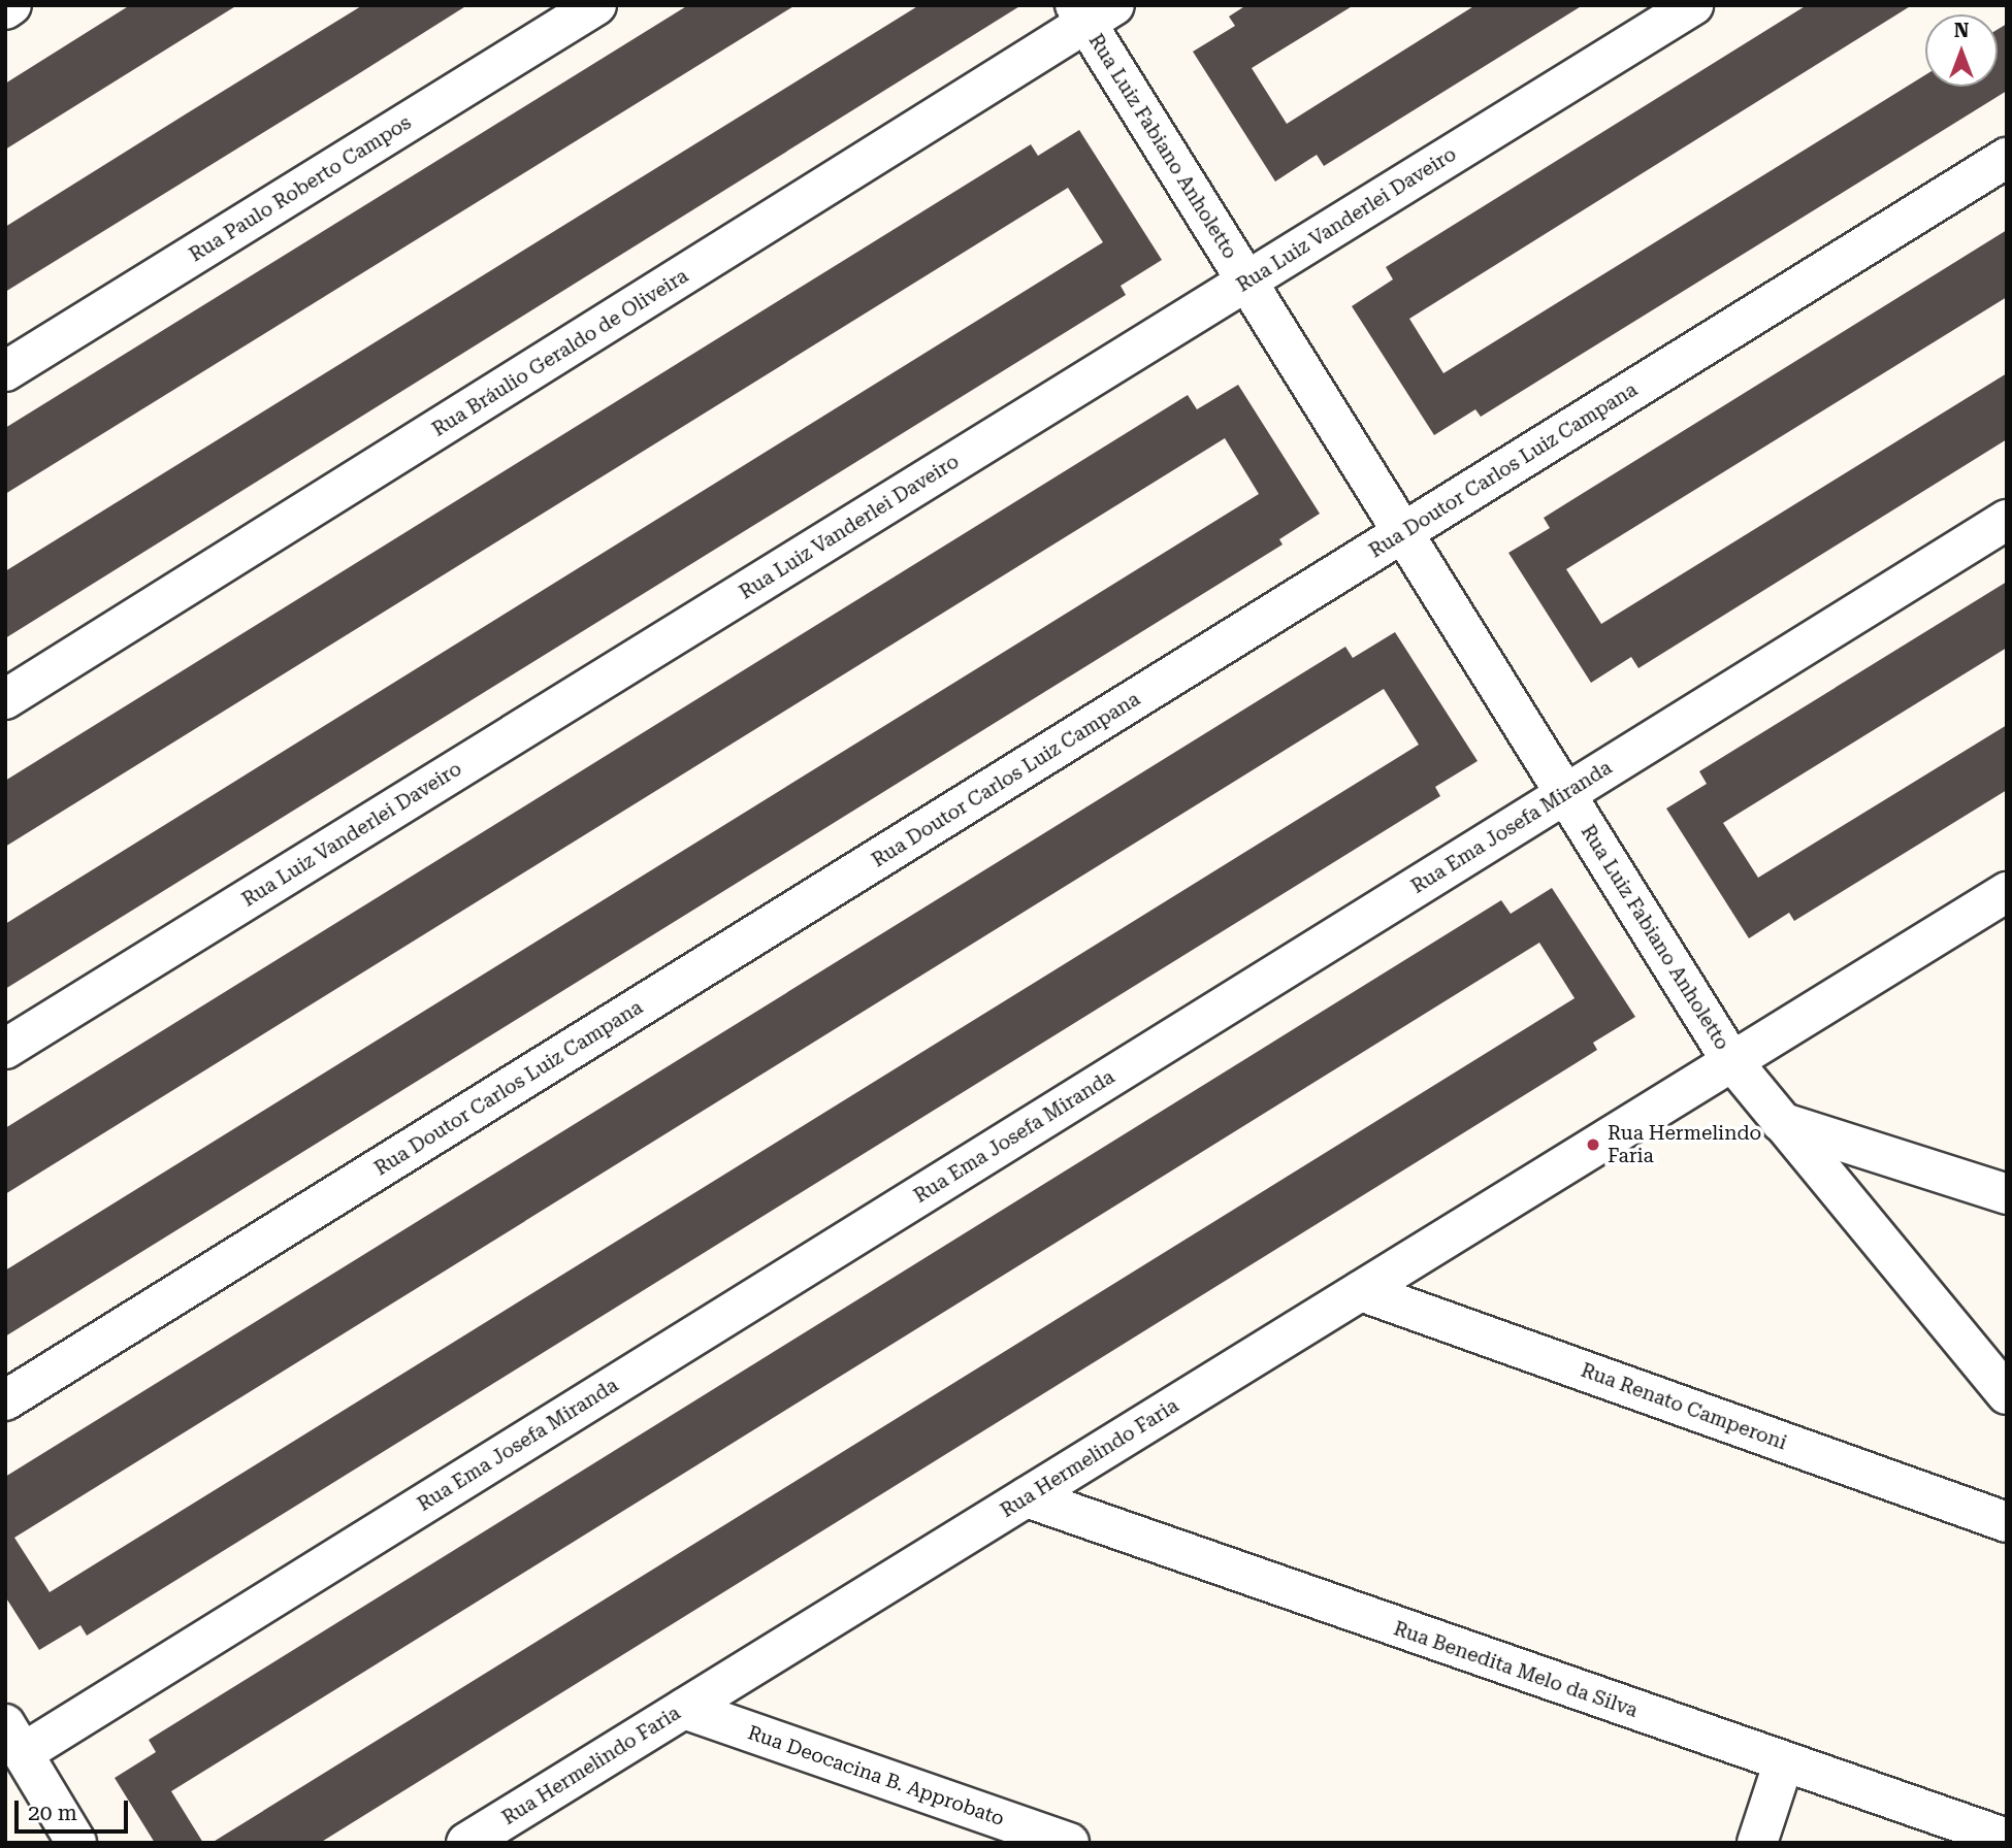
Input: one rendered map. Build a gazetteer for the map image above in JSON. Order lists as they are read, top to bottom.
{
  "streets": {
    "street": [
      "Rua Luiz Fabiano Anholetto",
      "Rua Paulo Roberto Campos",
      "Rua Luiz Vanderlei Daveiro",
      "Rua Bráulio Geraldo de Oliveira",
      "Rua Doutor Carlos Luiz Campana",
      "Rua Ema Josefa Miranda",
      "Rua Renato Camperoni",
      "Rua Hermelindo Faria",
      "Rua Benedita Melo da Silva",
      "Rua Deocacina B. Approbato"
    ]
  },
  "crossings": [
    ["Rua Luiz Fabiano Anholetto", "Rua Luiz Vanderlei Daveiro"],
    ["Rua Luiz Fabiano Anholetto", "Rua Bráulio Geraldo de Oliveira"],
    ["Rua Luiz Fabiano Anholetto", "Rua Doutor Carlos Luiz Campana"],
    ["Rua Luiz Fabiano Anholetto", "Rua Ema Josefa Miranda"],
    ["Rua Luiz Fabiano Anholetto", "Rua Hermelindo Faria"],
    ["Rua Renato Camperoni", "Rua Hermelindo Faria"],
    ["Rua Hermelindo Faria", "Rua Benedita Melo da Silva"],
    ["Rua Hermelindo Faria", "Rua Deocacina B. Approbato"]
  ],
  "places": ["Rua Hermelindo Faria"],
  "scale_bar": "20 m",
  "north": "top"
}
